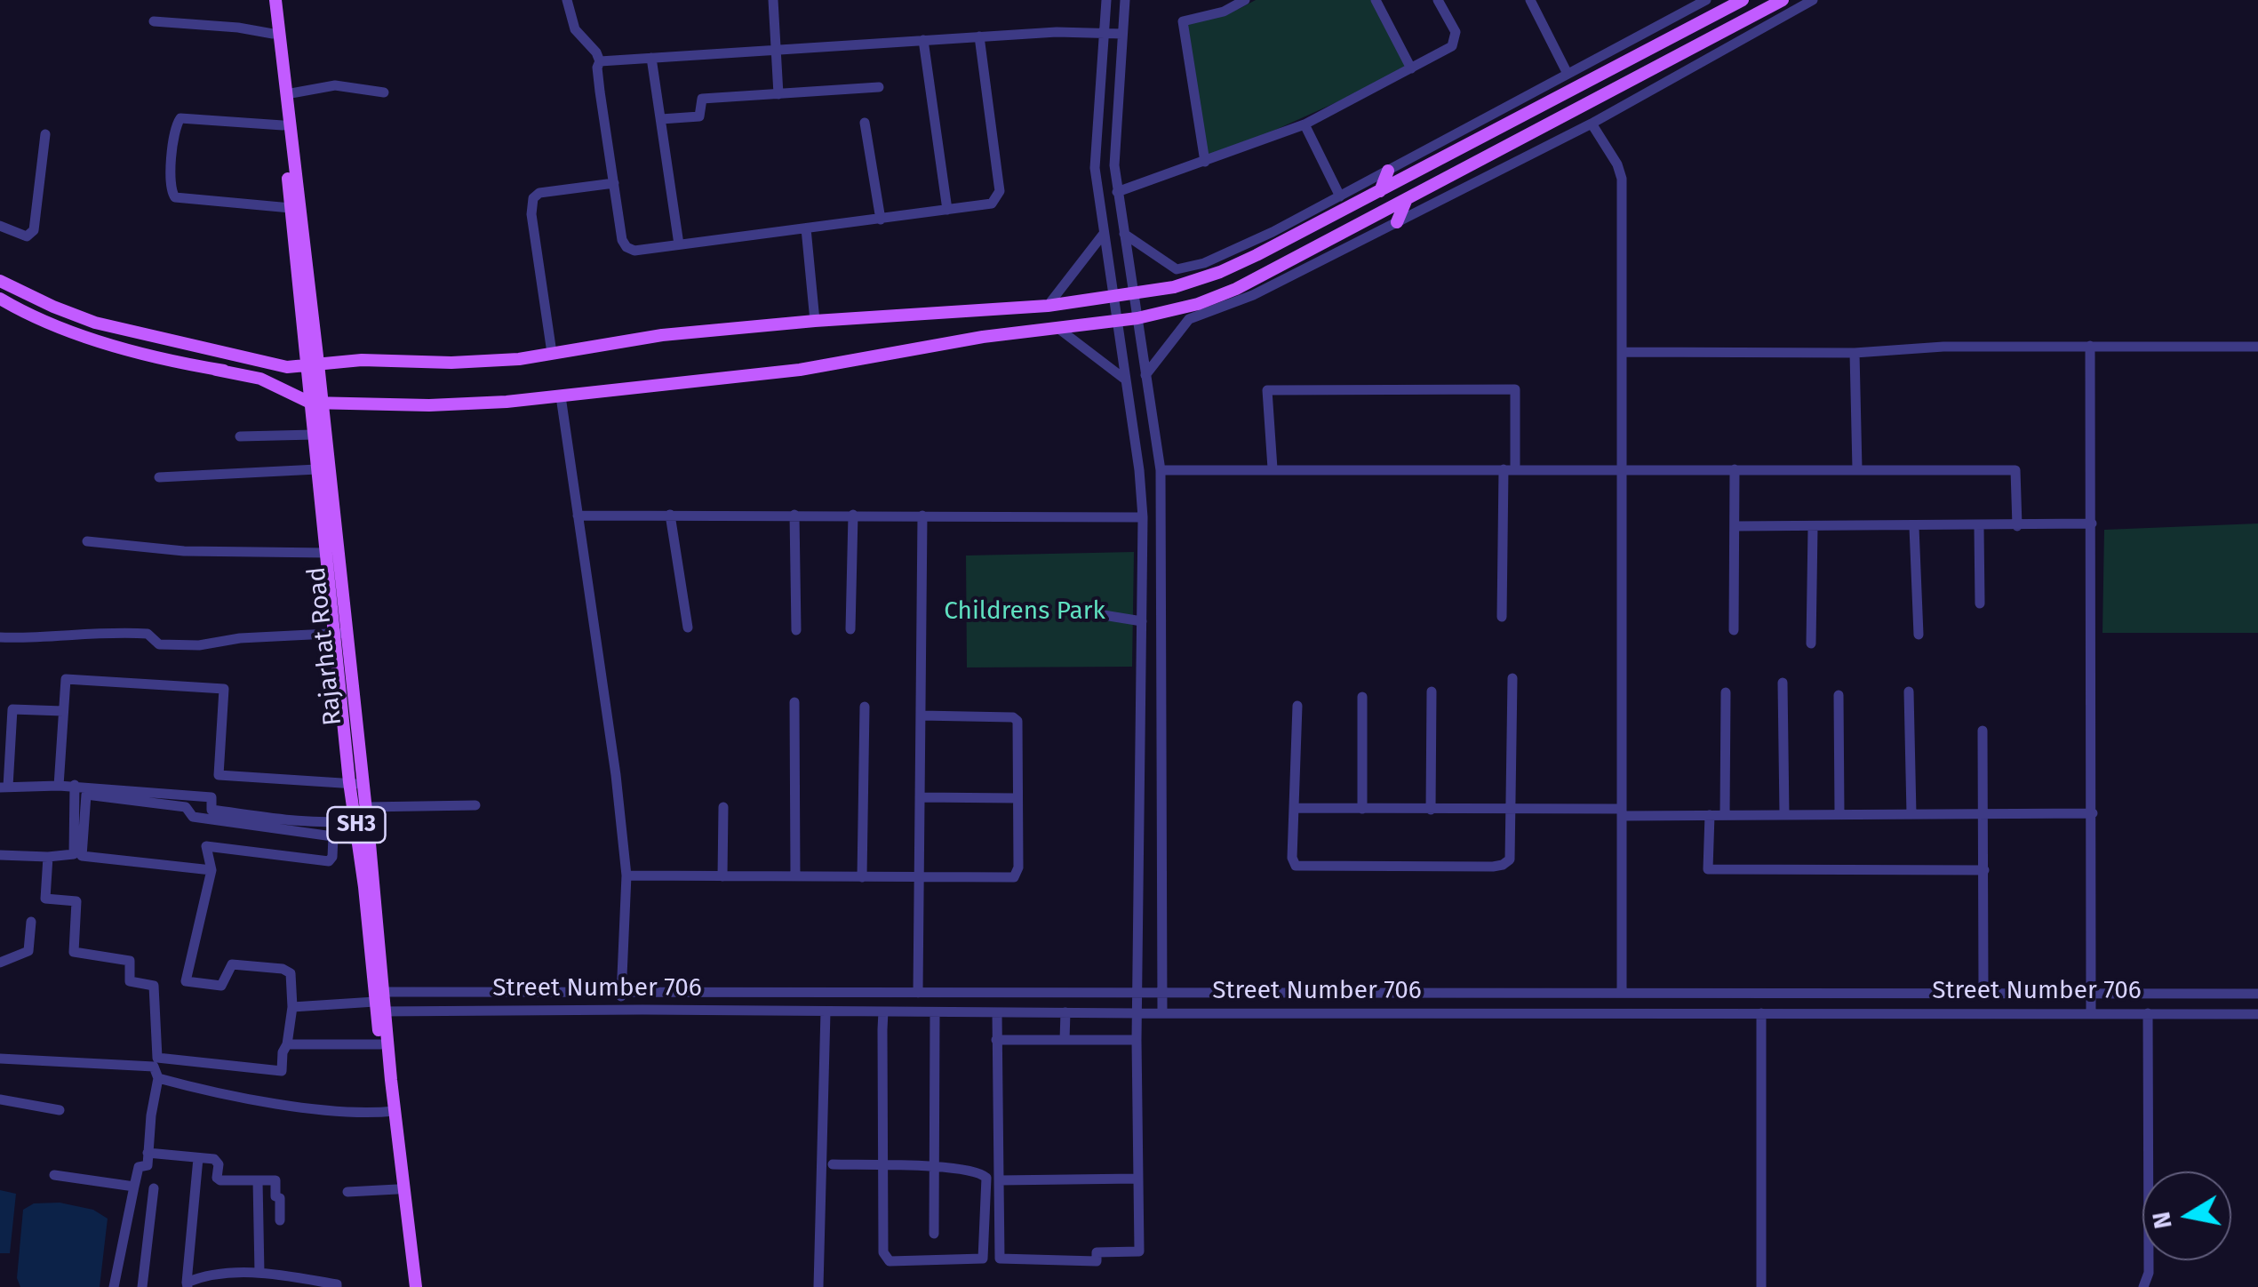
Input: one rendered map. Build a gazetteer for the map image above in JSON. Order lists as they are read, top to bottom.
{
  "streets": {
    "main road": ["Rajarhat Road", "SH3"],
    "street": ["Street Number 706"]
  },
  "crossings": [
    ["Rajarhat Road", "Street Number 706"]
  ],
  "parks": ["Childrens Park"],
  "north": "left"
}
